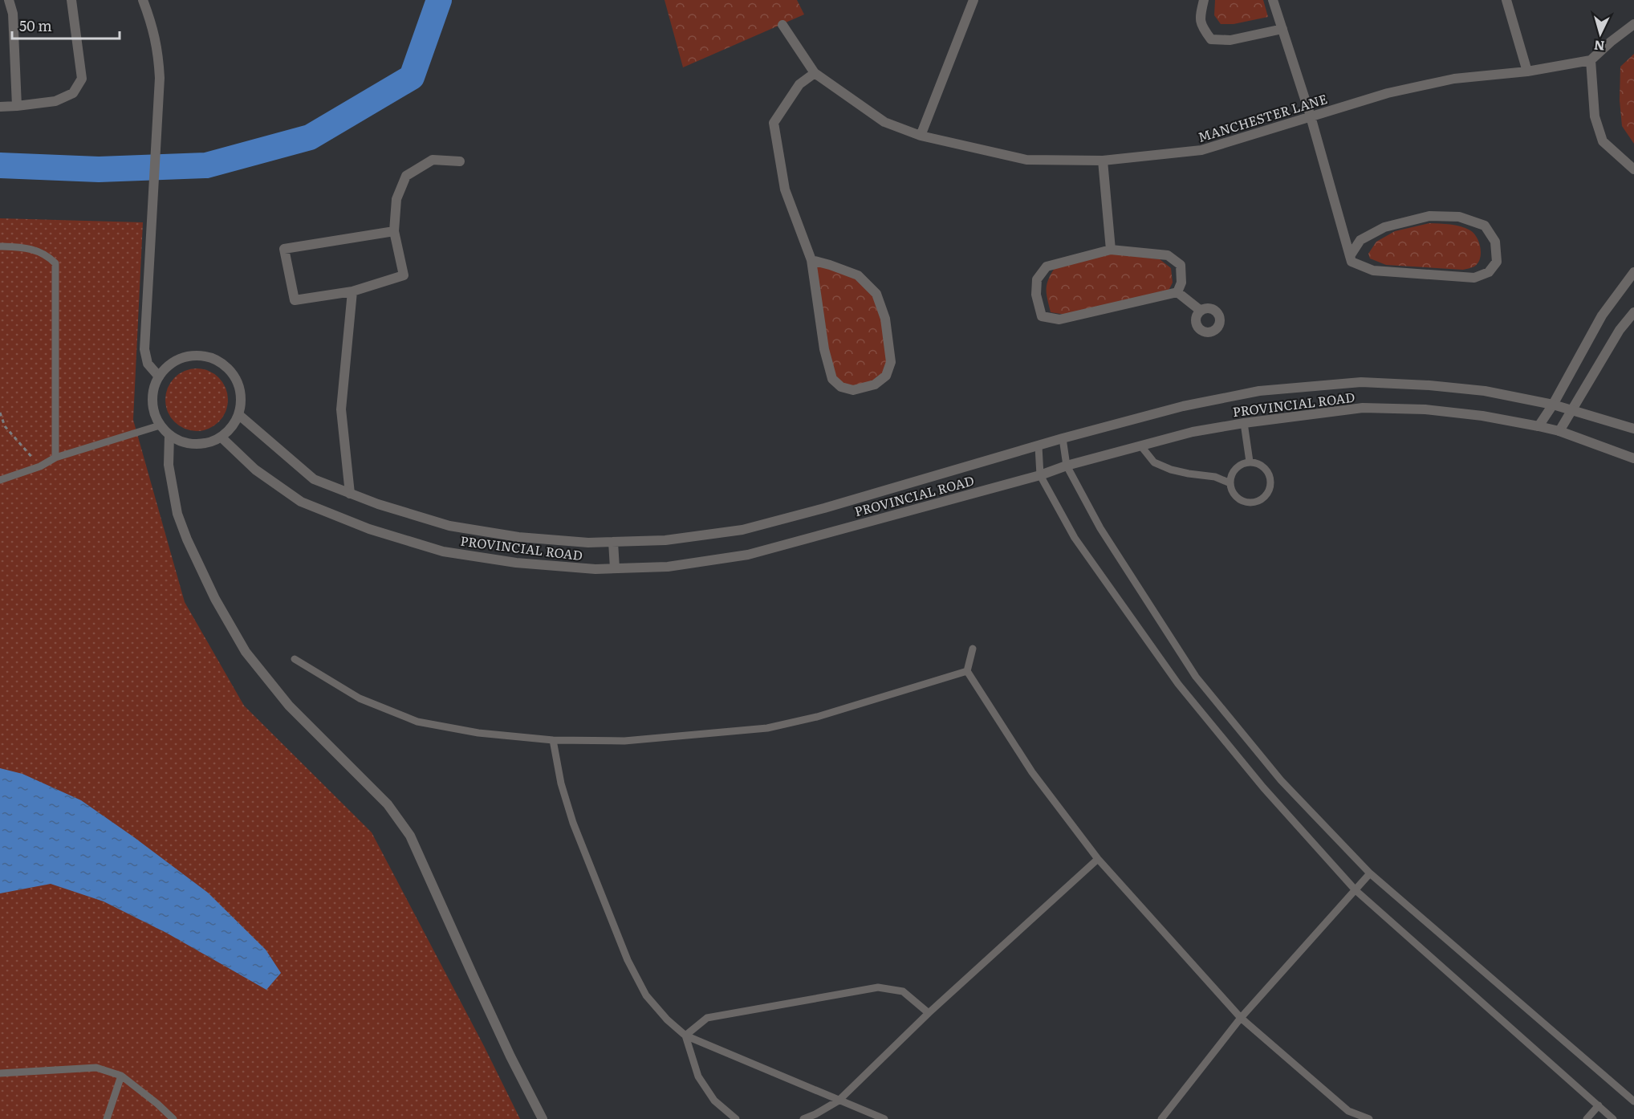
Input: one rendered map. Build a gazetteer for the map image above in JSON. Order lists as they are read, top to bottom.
{
  "streets": {
    "street": ["MANCHESTER LANE", "PROVINCIAL ROAD"]
  },
  "scale_bar": "50 m",
  "north": "bottom"
}
